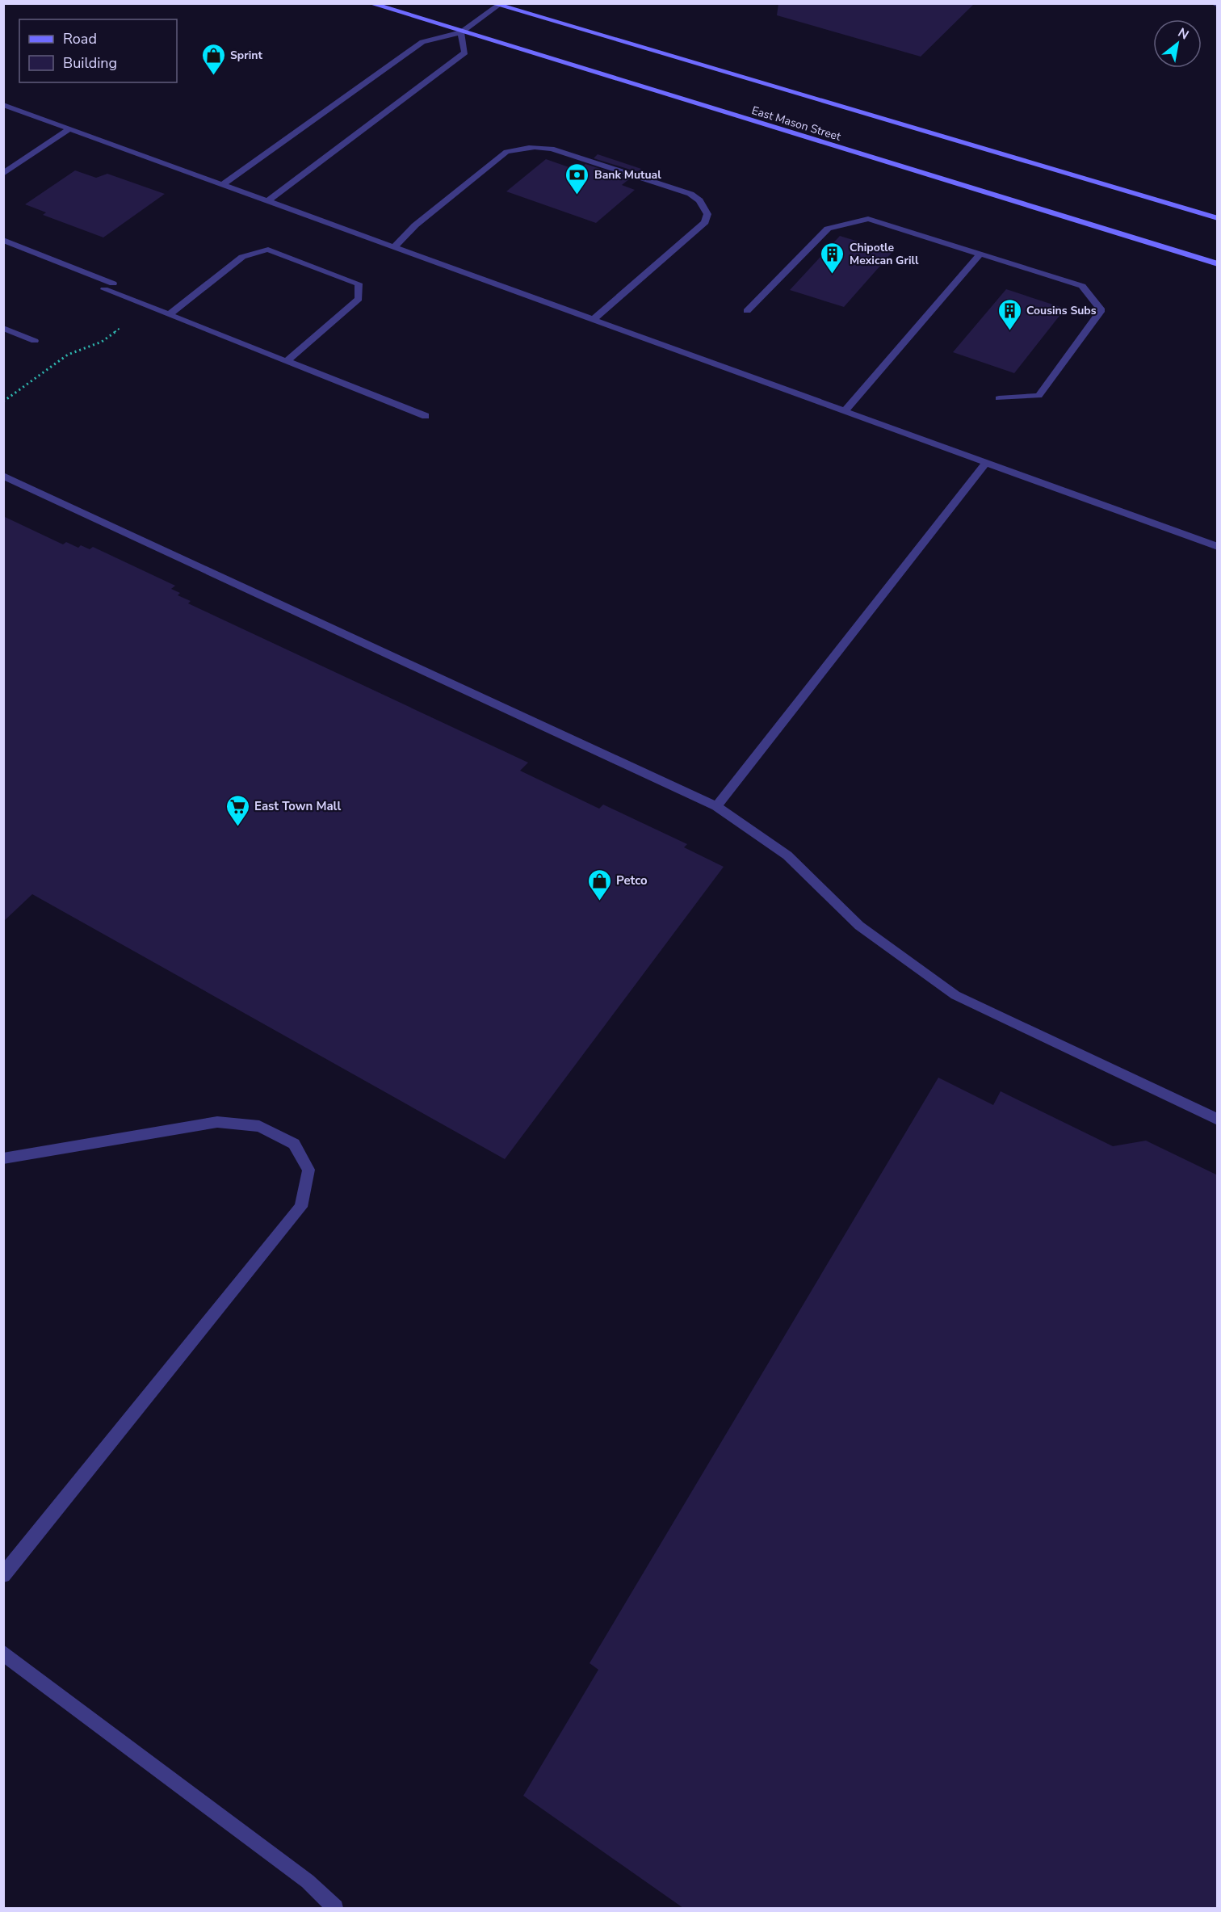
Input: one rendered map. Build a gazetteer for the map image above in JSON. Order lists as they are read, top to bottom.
{
  "streets": {
    "main road": ["East Mason Street"]
  },
  "places": {
    "shop": ["Sprint", "Petco"],
    "bank": ["Bank Mutual"],
    "building": ["Chipotle Mexican Grill", "Cousins Subs"],
    "supermarket": ["East Town Mall"]
  },
  "legend": ["Road", "Building"],
  "north": "top right"
}
